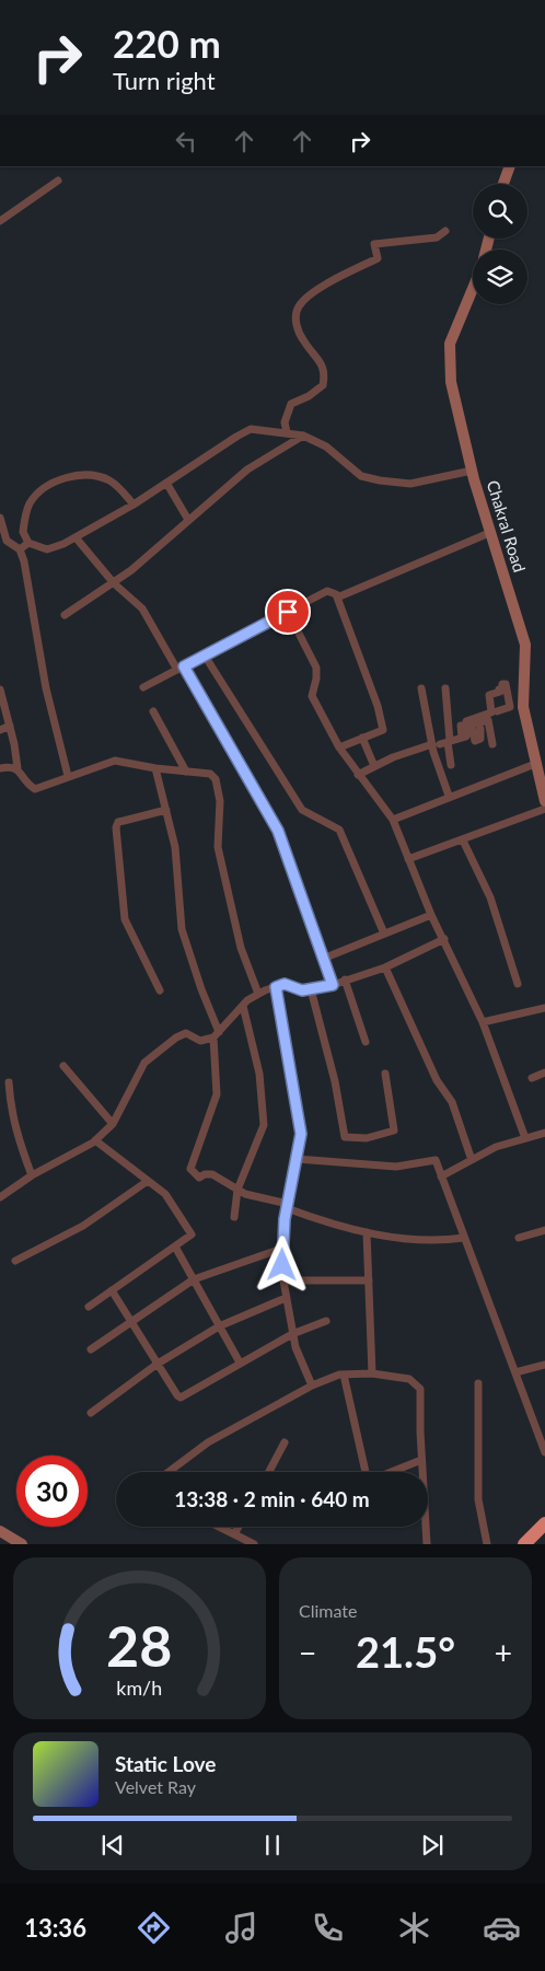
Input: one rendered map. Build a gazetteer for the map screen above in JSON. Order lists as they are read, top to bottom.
{
  "streets": {
    "street": ["Chakral Road"]
  },
  "page": {
    "turn": ["220 m", "Turn right"],
    "limit": "30",
    "trip": "13:38 · 2 min · 640 m",
    "tile": "Climate",
    "heat": ["−", "21.5°", "+"],
    "song": ["Static Love", "Velvet Ray"],
    "tabs": "13:36",
    "gauge": ["28", "km/h"]
  }
}
